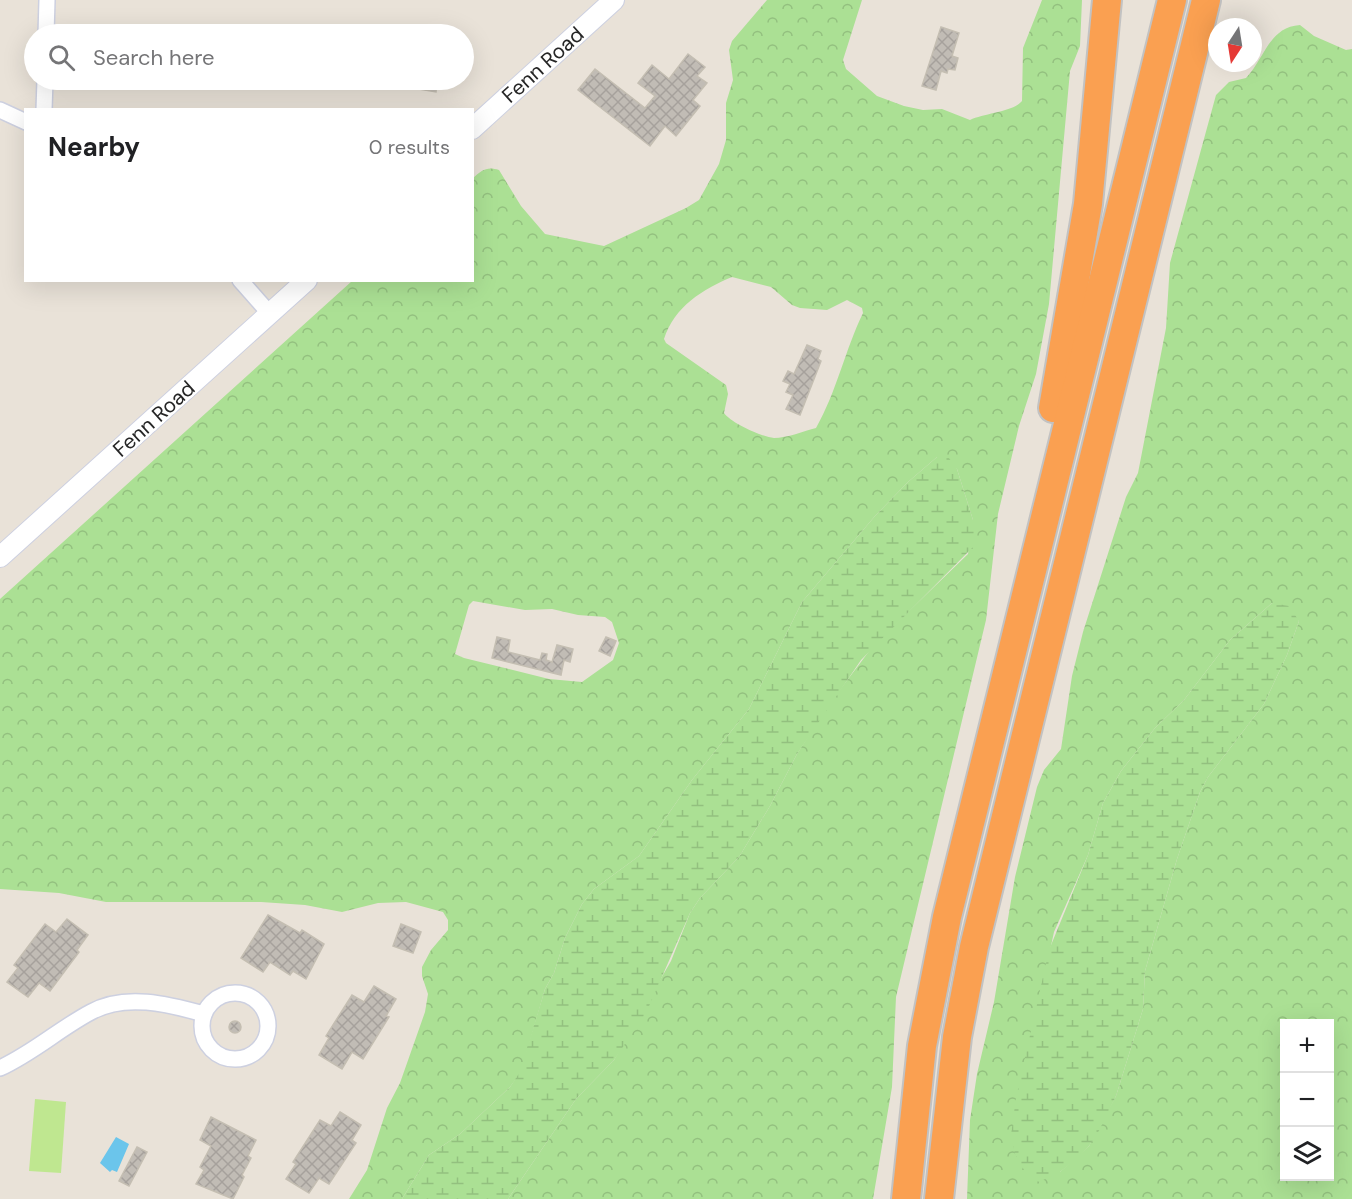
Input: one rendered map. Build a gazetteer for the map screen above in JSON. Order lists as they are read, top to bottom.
{
  "streets": {
    "street": ["Fenn Road"]
  },
  "north": "bottom",
  "page": {
    "search": "Search here",
    "heading": ["Nearby", "0 results"],
    "map_buttons": ["+", "−"]
  }
}
